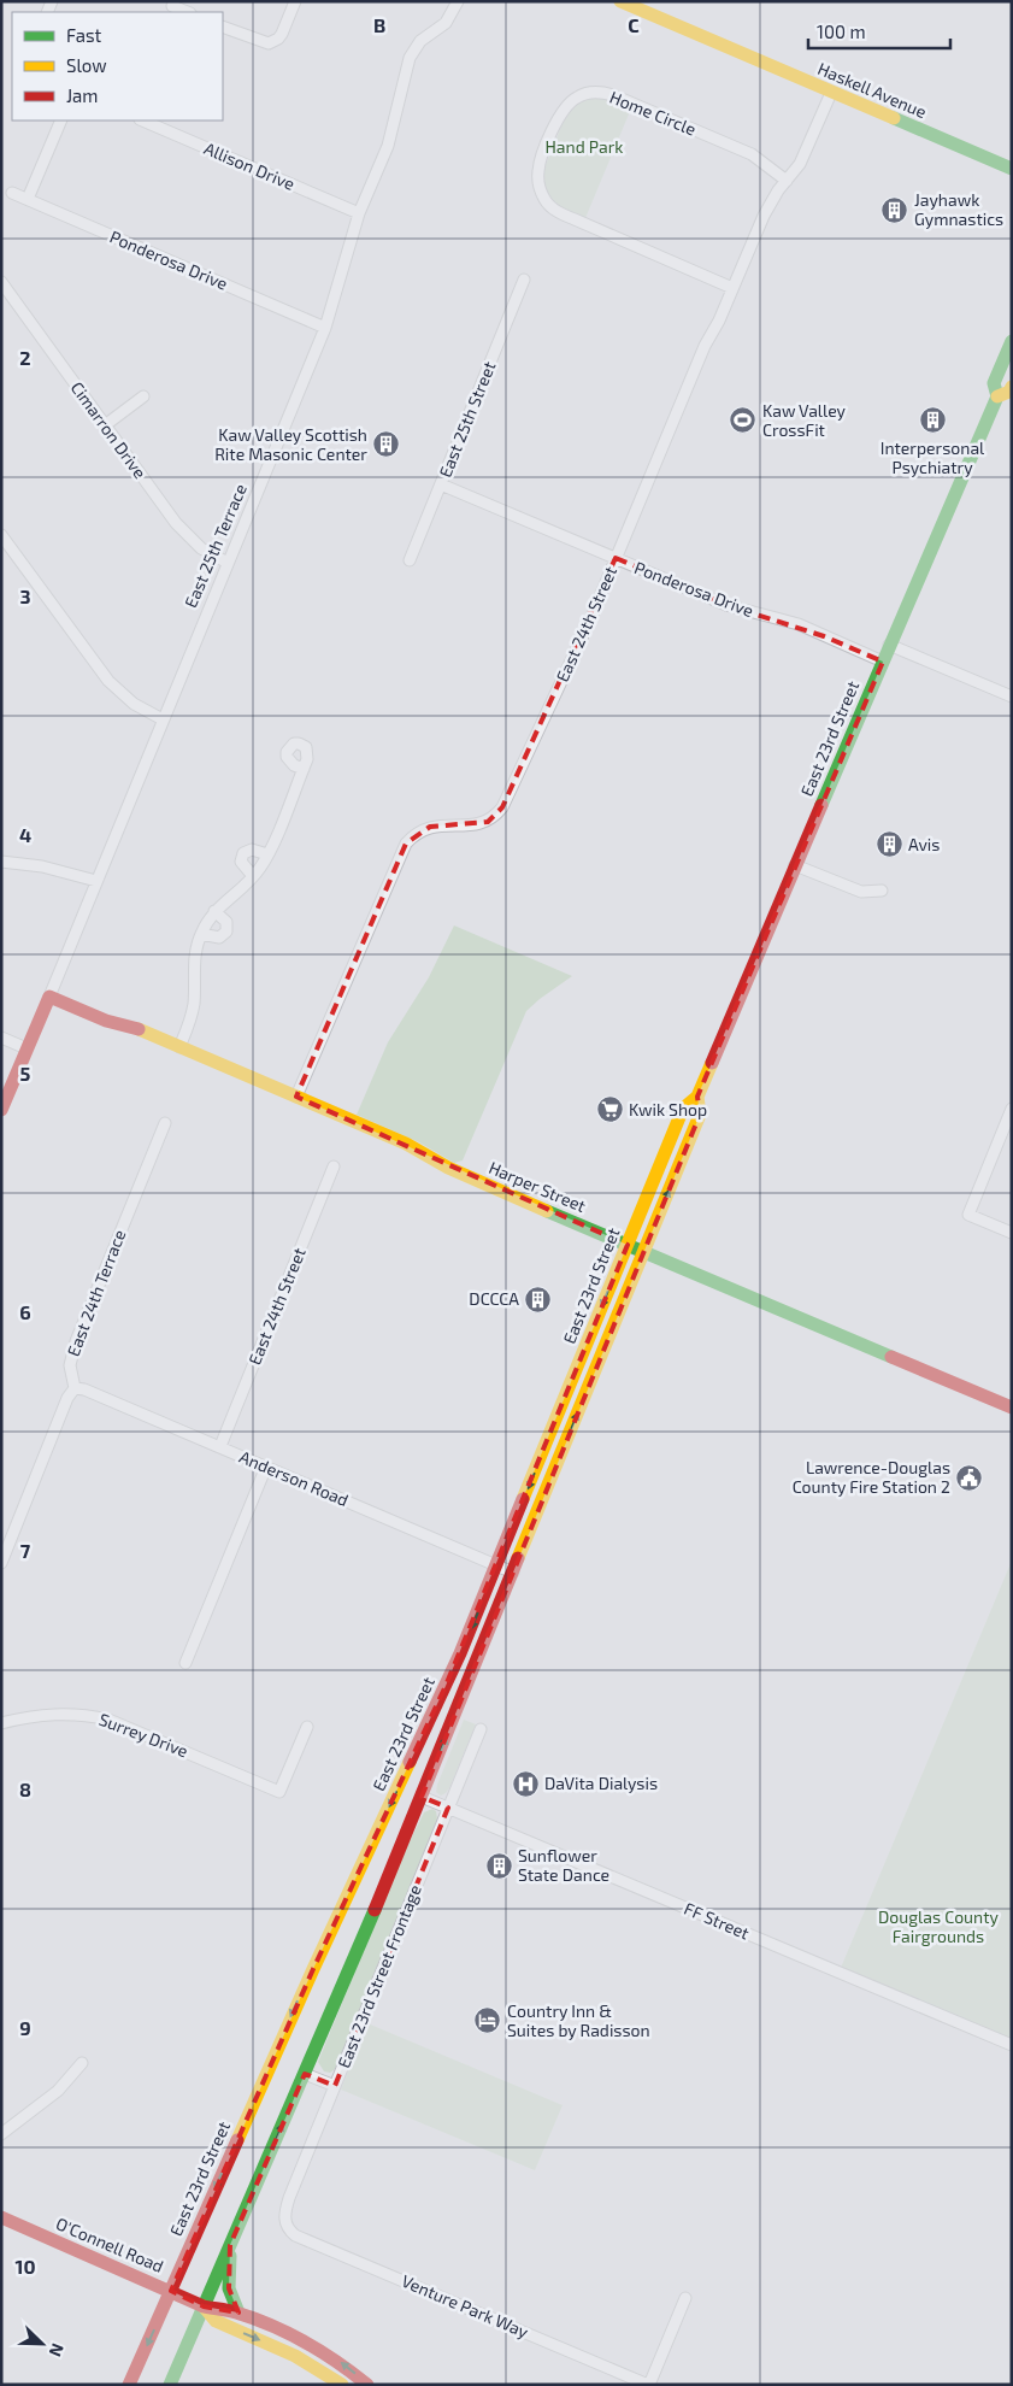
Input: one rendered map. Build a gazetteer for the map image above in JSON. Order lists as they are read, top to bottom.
{
  "streets": {
    "main road": [
      "Haskell Avenue",
      "East 25th Terrace",
      "East 23rd Street",
      "Harper Street",
      "O'Connell Road"
    ],
    "street": [
      "Home Circle",
      "Allison Drive",
      "Ponderosa Drive",
      "East 25th Street",
      "Cimarron Drive",
      "East 24th Street",
      "East 24th Terrace",
      "Anderson Road",
      "Surrey Drive",
      "FF Street",
      "East 23rd Street Frontage",
      "Venture Park Way"
    ]
  },
  "crossings": [
    ["Haskell Avenue", "East 24th Street"],
    ["Home Circle", "East 24th Street"],
    ["Allison Drive", "East 25th Terrace"],
    ["Ponderosa Drive", "East 25th Street"],
    ["Ponderosa Drive", "East 25th Terrace"],
    ["Ponderosa Drive", "East 24th Street"],
    ["Ponderosa Drive", "East 23rd Street"],
    ["Cimarron Drive", "East 25th Terrace"],
    ["East 25th Terrace", "Harper Street"],
    ["East 24th Street", "Harper Street"],
    ["East 24th Street", "Anderson Road"],
    ["East 23rd Street", "Harper Street"],
    ["East 23rd Street", "Anderson Road"],
    ["East 23rd Street", "FF Street"],
    ["East 23rd Street", "O'Connell Road"],
    ["East 24th Terrace", "Anderson Road"],
    ["FF Street", "East 23rd Street Frontage"],
    ["East 23rd Street Frontage", "Venture Park Way"]
  ],
  "parks": ["Hand Park", "Douglas County Fairgrounds"],
  "places": {
    "building": [
      "Jayhawk Gymnastics",
      "Interpersonal Psychiatry",
      "Kaw Valley Scottish Rite Masonic Center",
      "Avis",
      "DCCCA",
      "Sunflower State Dance"
    ],
    "sports": ["Kaw Valley CrossFit"],
    "supermarket": ["Kwik Shop"],
    "public building": ["Lawrence-Douglas County Fire Station 2"],
    "hospital": ["DaVita Dialysis"],
    "hotel": ["Country Inn & Suites by Radisson"]
  },
  "legend": ["Fast", "Slow", "Jam"],
  "scale_bar": "100 m",
  "north": "bottom right",
  "grid": {
    "columns": ["B", "C"],
    "rows": [
      "2",
      "3",
      "4",
      "5",
      "6",
      "7",
      "8",
      "9",
      "10"
    ]
  }
}
